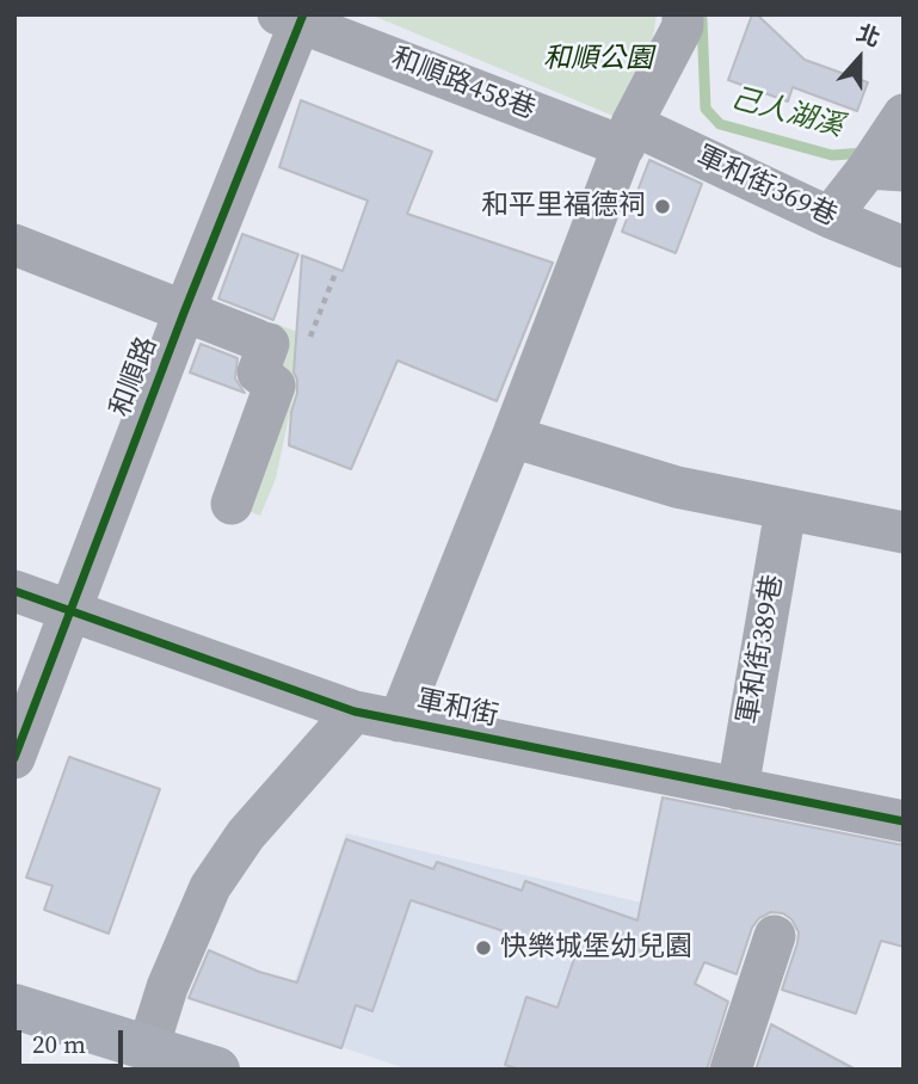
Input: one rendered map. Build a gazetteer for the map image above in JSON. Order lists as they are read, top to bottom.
{
  "streets": {
    "street": [
      "和順路458巷",
      "軍和街369巷",
      "和順路",
      "軍和街389巷",
      "軍和街"
    ]
  },
  "crossings": [
    ["和順路458巷", "軍和街369巷"],
    ["和順路458巷", "和順路"],
    ["和順路458巷", "軍和街"],
    ["軍和街369巷", "軍和街"],
    ["和順路", "軍和街"],
    ["軍和街389巷", "軍和街"]
  ],
  "water": ["己人湖溪"],
  "parks": ["和順公園"],
  "places": ["和平里福德祠", "快樂城堡幼兒園"],
  "scale_bar": "20 m",
  "north": "top"
}
